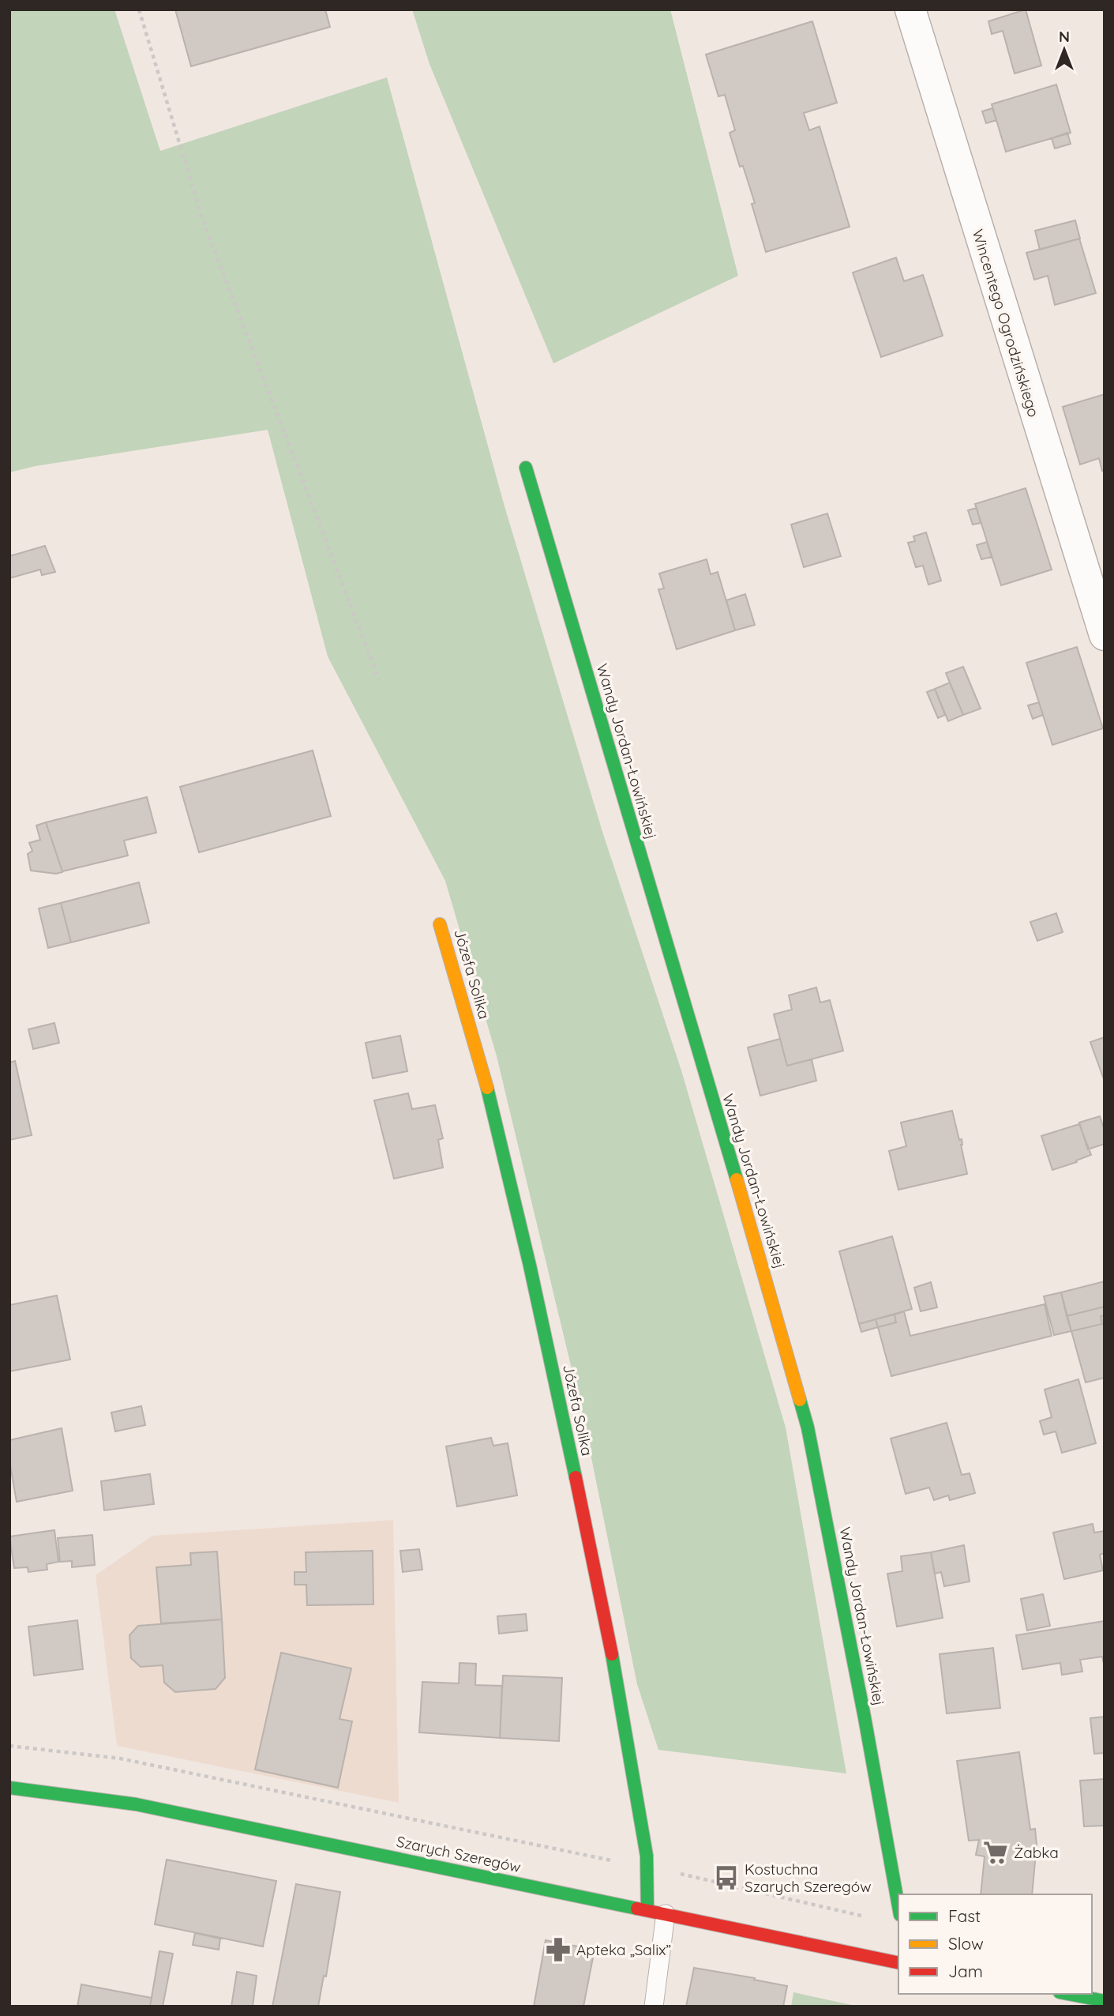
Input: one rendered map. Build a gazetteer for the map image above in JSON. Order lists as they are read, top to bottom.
{
  "streets": {
    "street": [
      "Wincentego Ogrodzińskiego",
      "Wandy Jordan-Łowińskiej",
      "Józefa Solika",
      "Szarych Szeregów"
    ]
  },
  "crossings": [
    ["Józefa Solika", "Szarych Szeregów"]
  ],
  "places": {
    "supermarket": ["Żabka"],
    "bus stop": ["Kostuchna Szarych Szeregów"],
    "pharmacy": ["Apteka „Salix”"]
  },
  "legend": ["Fast", "Slow", "Jam"],
  "north": "top"
}
